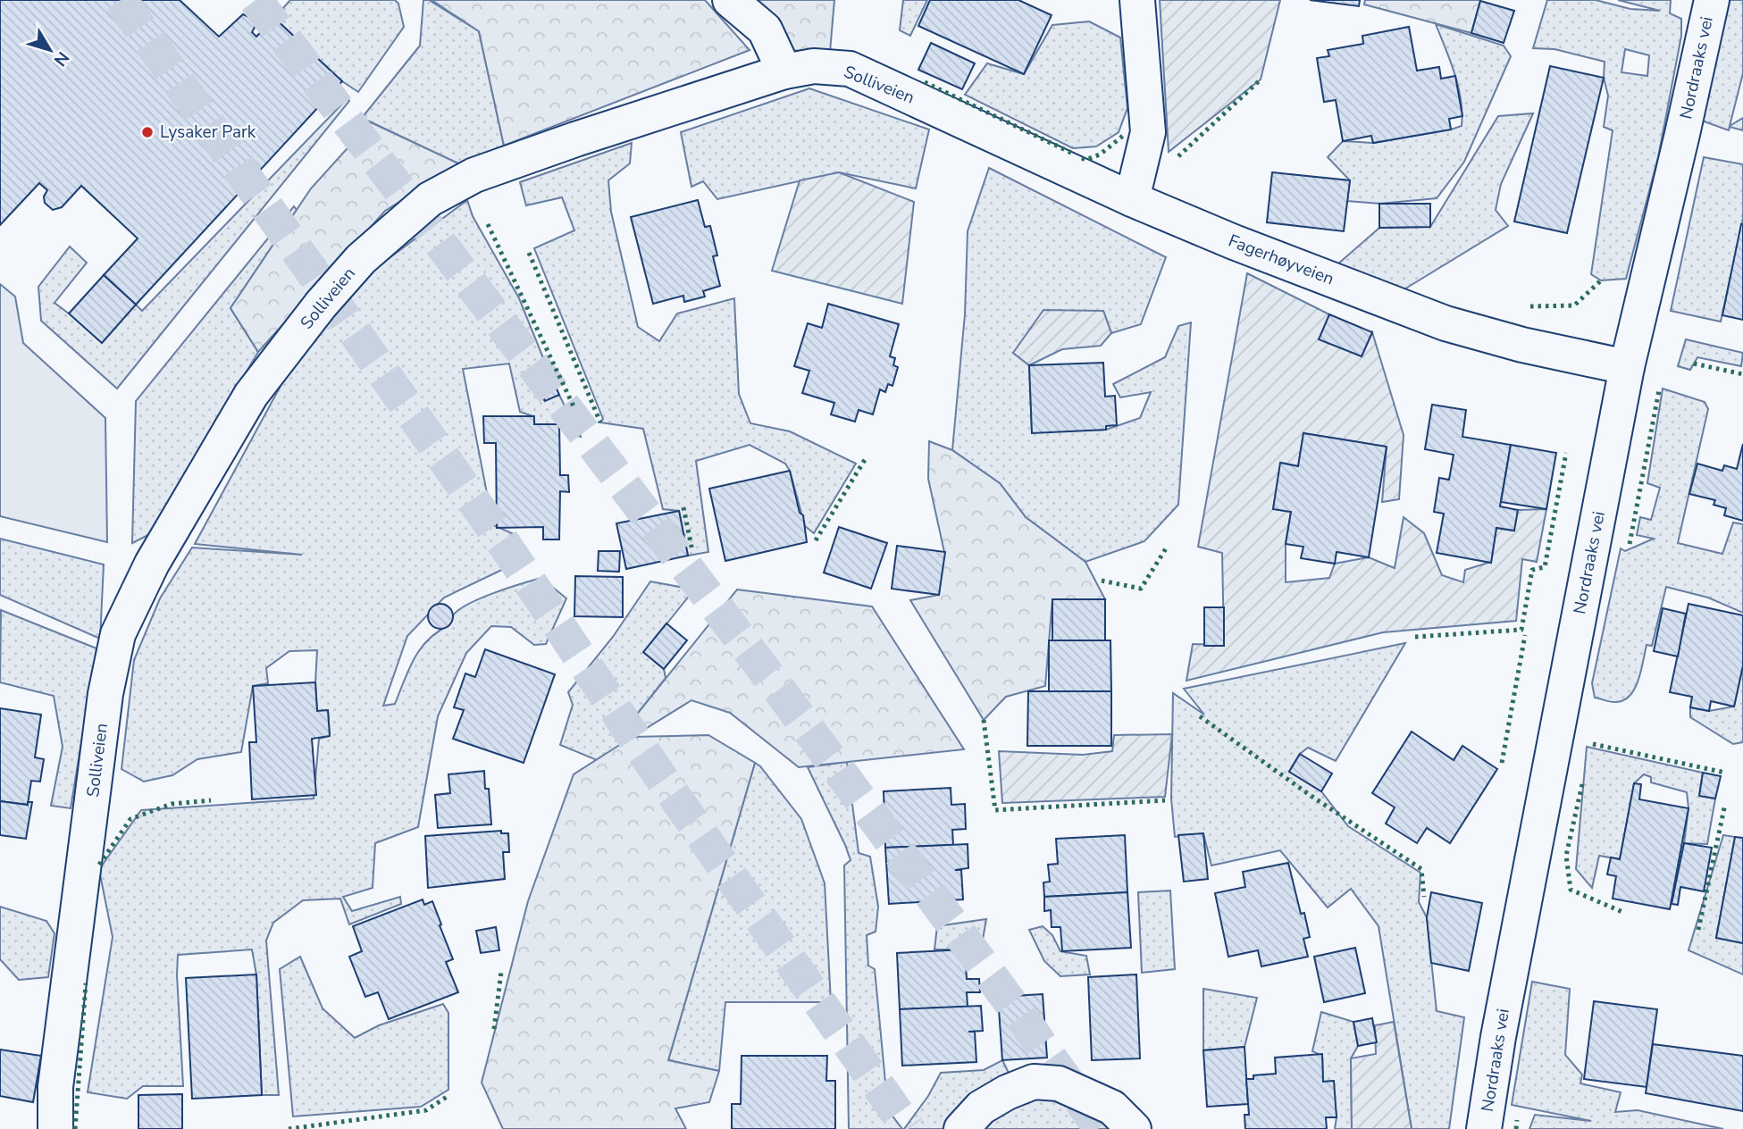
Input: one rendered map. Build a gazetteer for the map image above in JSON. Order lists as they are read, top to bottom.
{
  "streets": {
    "street": ["Nordraaks vei", "Solliveien", "Fagerhøyveien"]
  },
  "crossings": [
    ["Nordraaks vei", "Fagerhøyveien"],
    ["Solliveien", "Fagerhøyveien"]
  ],
  "places": ["Lysaker Park"],
  "north": "bottom right"
}
